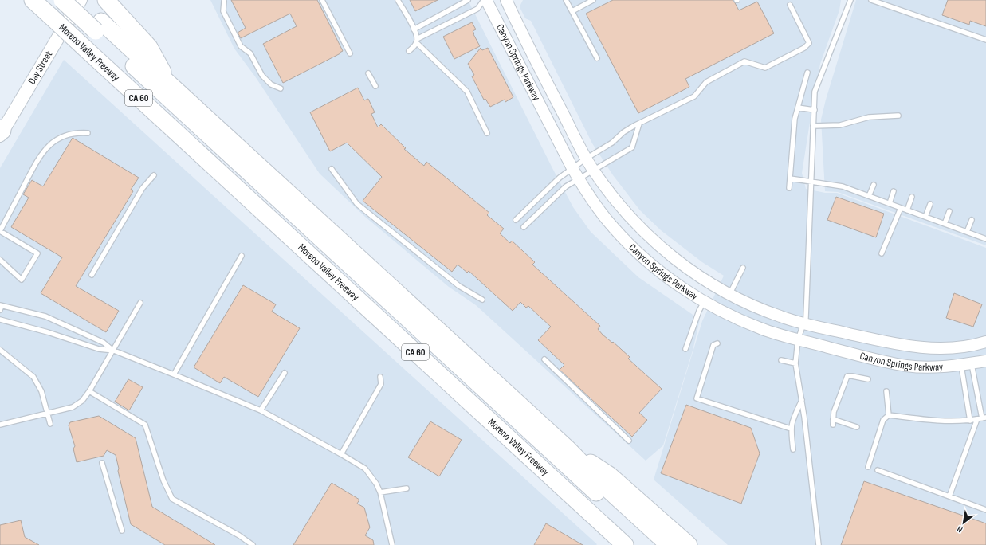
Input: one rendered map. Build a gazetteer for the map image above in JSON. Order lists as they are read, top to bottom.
{
  "streets": {
    "highway": ["Moreno Valley Freeway", "CA 60"],
    "main road": ["Day Street"],
    "street": ["Canyon Springs Parkway"]
  },
  "north": "bottom left"
}
